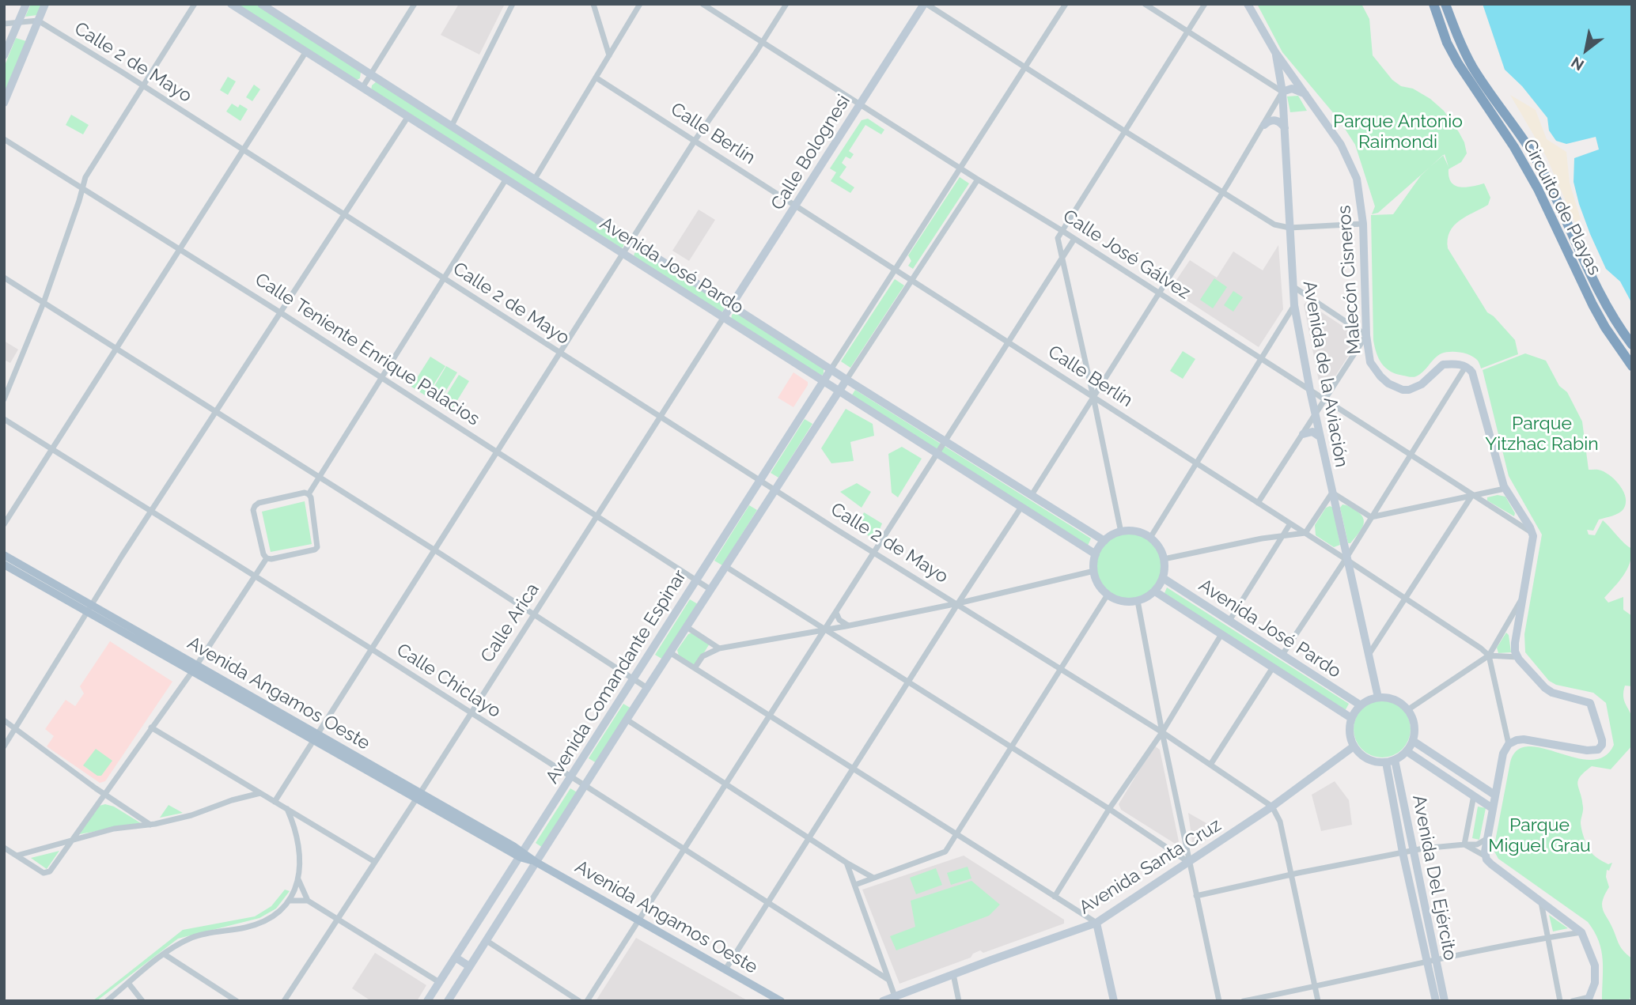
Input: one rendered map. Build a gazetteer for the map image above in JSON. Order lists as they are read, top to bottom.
{
  "streets": {
    "highway": ["Circuito de Playas"],
    "main road": [
      "Calle Bolognesi",
      "Avenida José Pardo",
      "Malecón Cisneros",
      "Avenida de la Aviación",
      "Avenida Comandante Espinar",
      "Avenida Angamos Oeste",
      "Avenida Santa Cruz",
      "Avenida Del Ejército"
    ],
    "street": [
      "Calle 2 de Mayo",
      "Calle Berlín",
      "Calle José Gálvez",
      "Calle Teniente Enrique Palacios",
      "Calle Arica",
      "Calle Chiclayo"
    ]
  },
  "crossings": [
    ["Calle 2 de Mayo", "Calle Arica"],
    ["Calle 2 de Mayo", "Avenida Comandante Espinar"],
    ["Calle 2 de Mayo", "Avenida Santa Cruz"],
    ["Calle Berlín", "Calle Bolognesi"],
    ["Calle Berlín", "Avenida de la Aviación"],
    ["Calle Bolognesi", "Calle José Gálvez"],
    ["Calle Bolognesi", "Avenida José Pardo"],
    ["Calle Bolognesi", "Calle Arica"],
    ["Calle José Gálvez", "Avenida de la Aviación"],
    ["Avenida José Pardo", "Avenida de la Aviación"],
    ["Avenida José Pardo", "Calle Arica"],
    ["Avenida José Pardo", "Avenida Comandante Espinar"],
    ["Avenida José Pardo", "Avenida Santa Cruz"],
    ["Avenida José Pardo", "Avenida Del Ejército"],
    ["Malecón Cisneros", "Avenida de la Aviación"],
    ["Calle Teniente Enrique Palacios", "Calle Arica"],
    ["Calle Teniente Enrique Palacios", "Avenida Comandante Espinar"],
    ["Avenida de la Aviación", "Avenida Santa Cruz"],
    ["Avenida de la Aviación", "Avenida Del Ejército"],
    ["Calle Arica", "Calle Chiclayo"],
    ["Calle Arica", "Avenida Angamos Oeste"],
    ["Avenida Comandante Espinar", "Calle Chiclayo"],
    ["Avenida Comandante Espinar", "Avenida Angamos Oeste"],
    ["Avenida Santa Cruz", "Avenida Del Ejército"]
  ],
  "parks": ["Parque Antonio Raimondi", "Parque Yitzhac Rabin", "Parque Miguel Grau"],
  "north": "bottom left"
}
